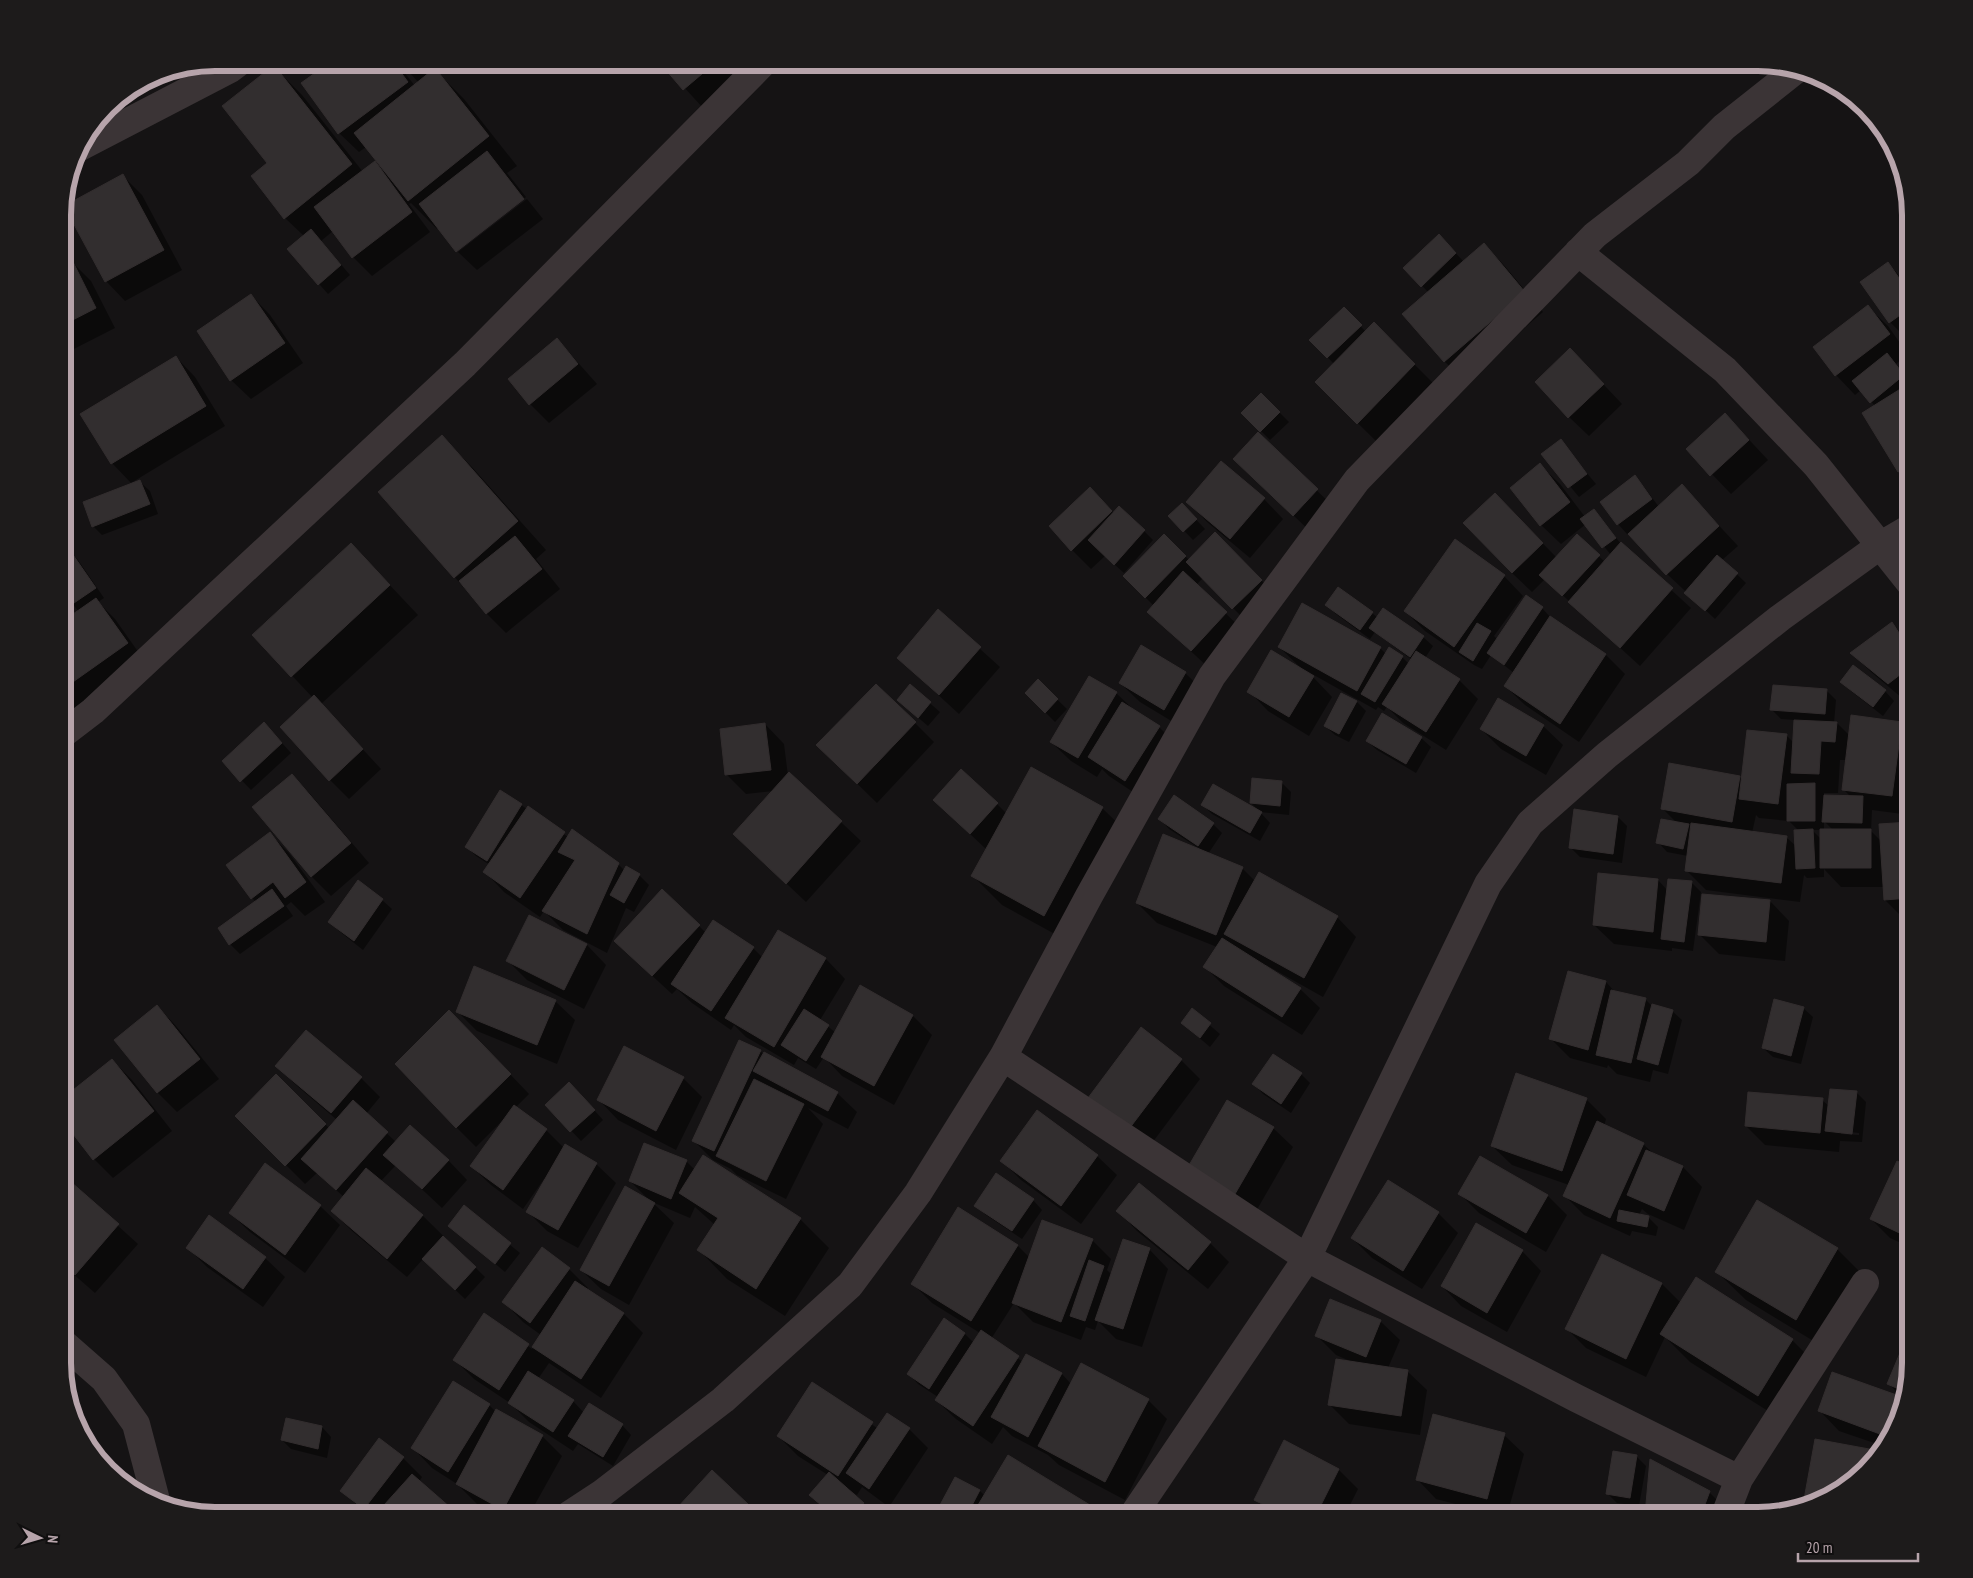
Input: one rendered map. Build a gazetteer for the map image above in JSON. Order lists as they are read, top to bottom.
{
  "scale_bar": "20 m",
  "north": "right"
}
